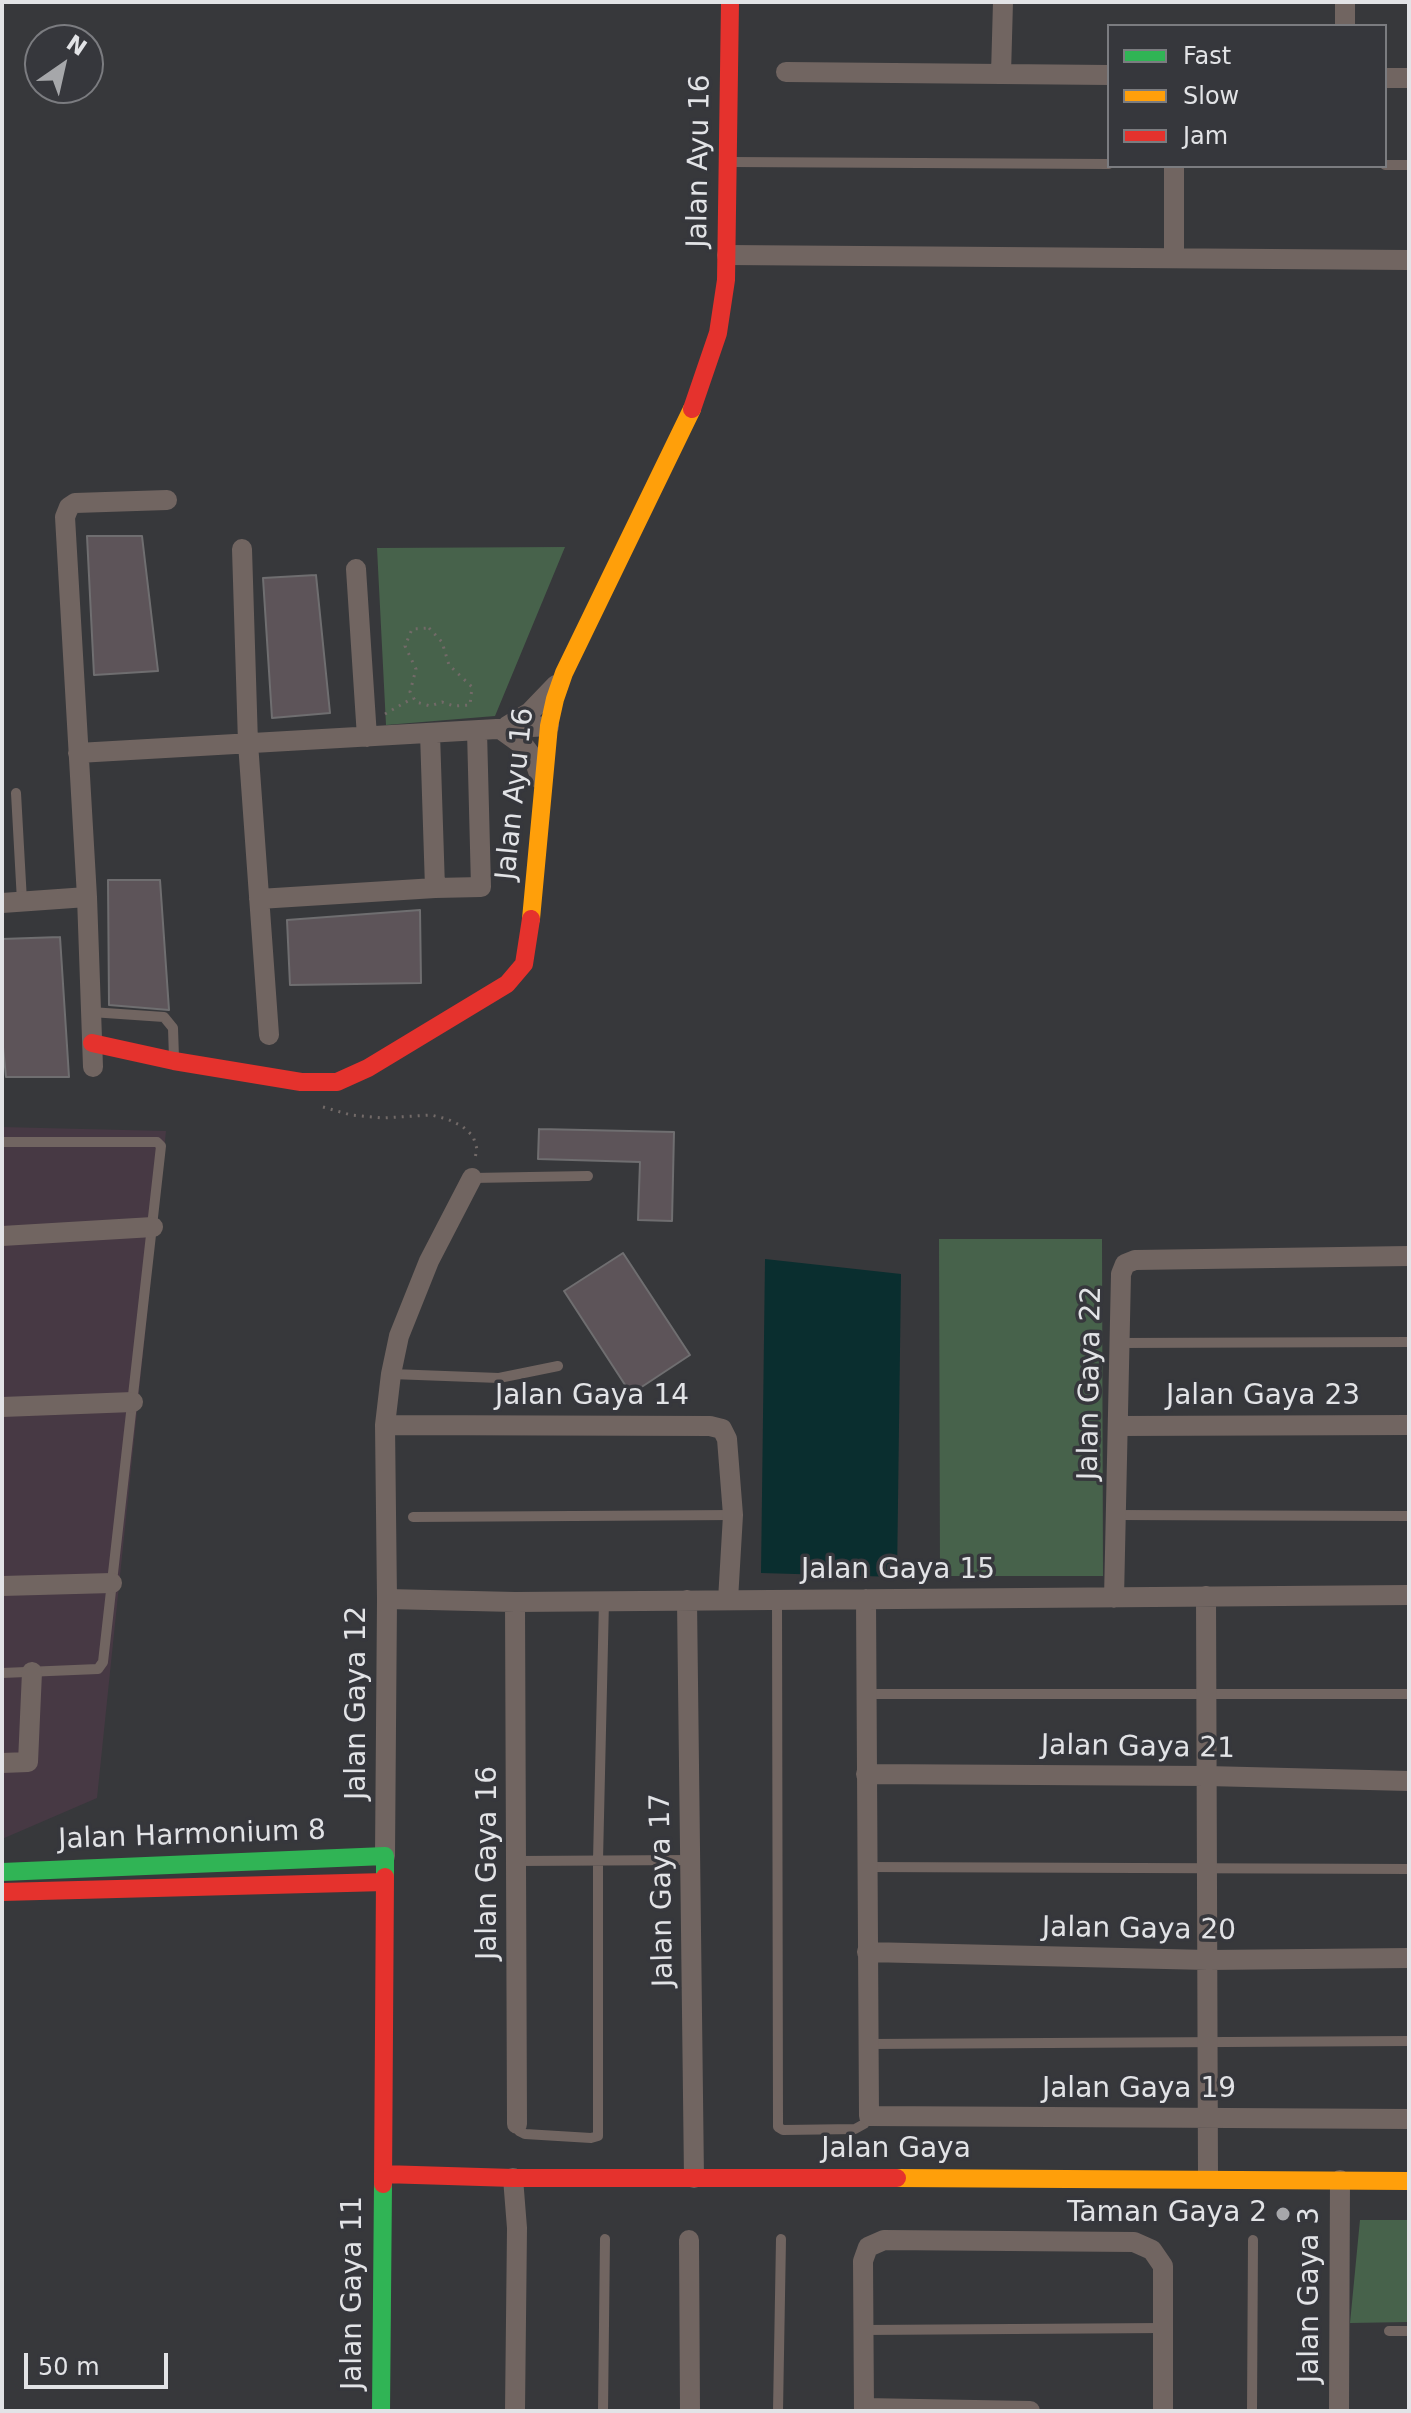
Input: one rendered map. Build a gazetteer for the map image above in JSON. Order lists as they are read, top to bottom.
{
  "streets": {
    "street": [
      "Jalan Ayu 16",
      "Jalan Gaya 22",
      "Jalan Gaya 14",
      "Jalan Gaya 23",
      "Jalan Gaya 15",
      "Jalan Gaya 12",
      "Jalan Gaya 21",
      "Jalan Harmonium 8",
      "Jalan Gaya 16",
      "Jalan Gaya 17",
      "Jalan Gaya 20",
      "Jalan Gaya 19",
      "Jalan Gaya",
      "Jalan Gaya 11",
      "Jalan Gaya 3"
    ]
  },
  "crossings": [
    ["Jalan Gaya 22", "Jalan Gaya 23"],
    ["Jalan Gaya 22", "Jalan Gaya 15"],
    ["Jalan Gaya 14", "Jalan Gaya 15"],
    ["Jalan Gaya 14", "Jalan Gaya 12"],
    ["Jalan Gaya 15", "Jalan Gaya 12"],
    ["Jalan Gaya 15", "Jalan Gaya 16"],
    ["Jalan Gaya 15", "Jalan Gaya 17"],
    ["Jalan Gaya 12", "Jalan Harmonium 8"],
    ["Jalan Gaya 12", "Jalan Gaya"],
    ["Jalan Gaya 12", "Jalan Gaya 11"],
    ["Jalan Gaya 17", "Jalan Gaya"],
    ["Jalan Gaya", "Jalan Gaya 11"],
    ["Jalan Gaya", "Jalan Gaya 3"]
  ],
  "places": ["Taman Gaya 2"],
  "legend": ["Fast", "Slow", "Jam"],
  "scale_bar": "50 m",
  "north": "top right"
}
